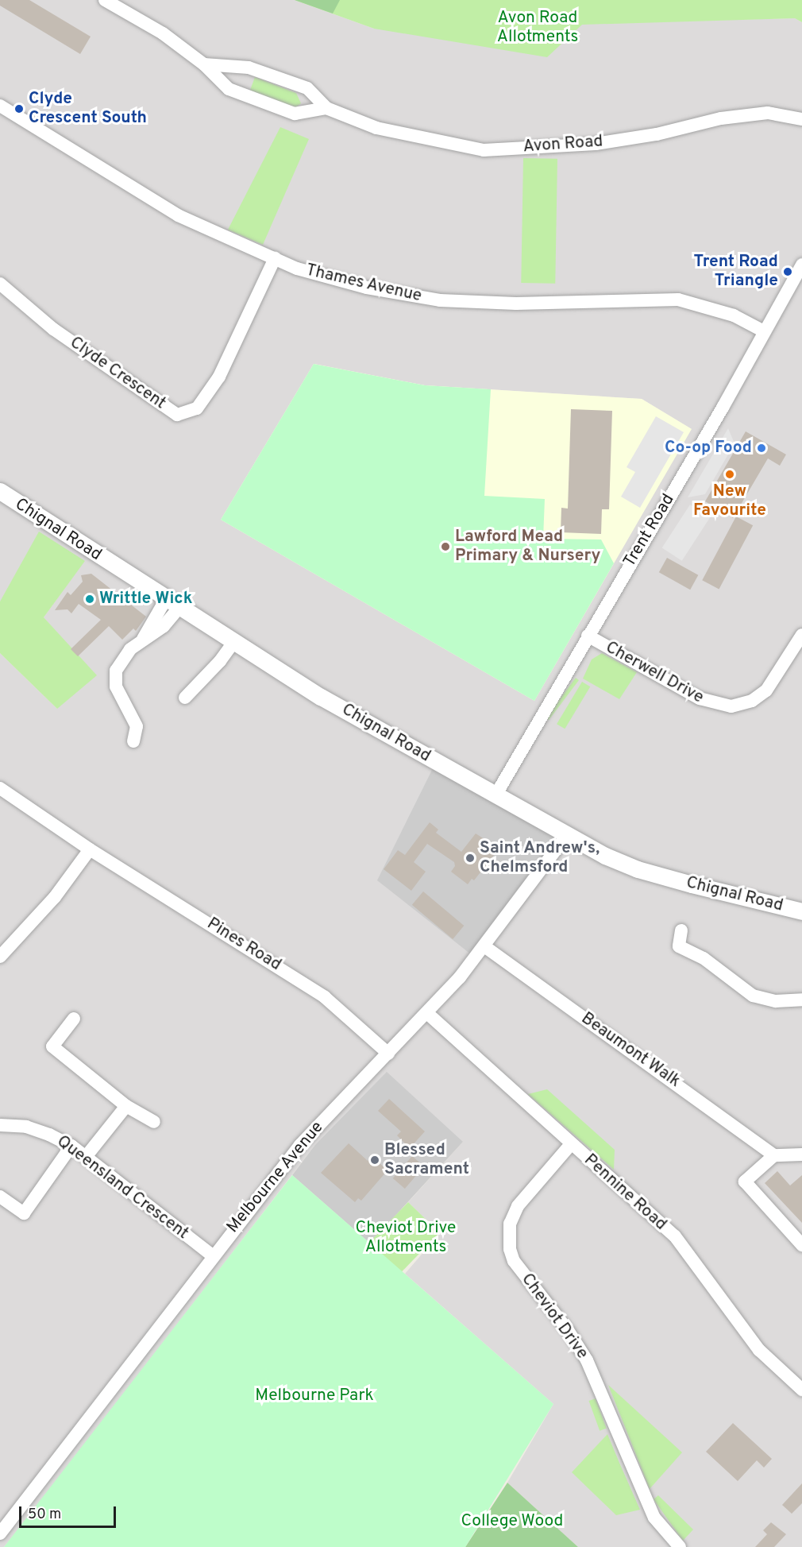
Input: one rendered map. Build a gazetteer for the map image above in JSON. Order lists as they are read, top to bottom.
{
  "streets": {
    "street": [
      "Avon Road",
      "Thames Avenue",
      "Clyde Crescent",
      "Chignal Road",
      "Trent Road",
      "Cherwell Drive",
      "Pines Road",
      "Beaumont Walk",
      "Melbourne Avenue",
      "Queensland Crescent",
      "Pennine Road",
      "Cheviot Drive"
    ]
  },
  "crossings": [
    ["Thames Avenue", "Clyde Crescent"],
    ["Thames Avenue", "Trent Road"],
    ["Chignal Road", "Trent Road"],
    ["Chignal Road", "Melbourne Avenue"],
    ["Trent Road", "Cherwell Drive"],
    ["Pines Road", "Melbourne Avenue"],
    ["Beaumont Walk", "Melbourne Avenue"],
    ["Melbourne Avenue", "Queensland Crescent"],
    ["Melbourne Avenue", "Pennine Road"],
    ["Pennine Road", "Cheviot Drive"]
  ],
  "parks": [
    "Avon Road Allotments",
    "Cheviot Drive Allotments",
    "Melbourne Park",
    "College Wood"
  ],
  "places": [
    "Clyde Crescent South",
    "Trent Road Triangle",
    "Co-op Food",
    "New Favourite",
    "Lawford Mead Primary & Nursery",
    "Writtle Wick",
    "Saint Andrew's, Chelmsford",
    "Blessed Sacrament"
  ],
  "scale_bar": "50 m"
}
